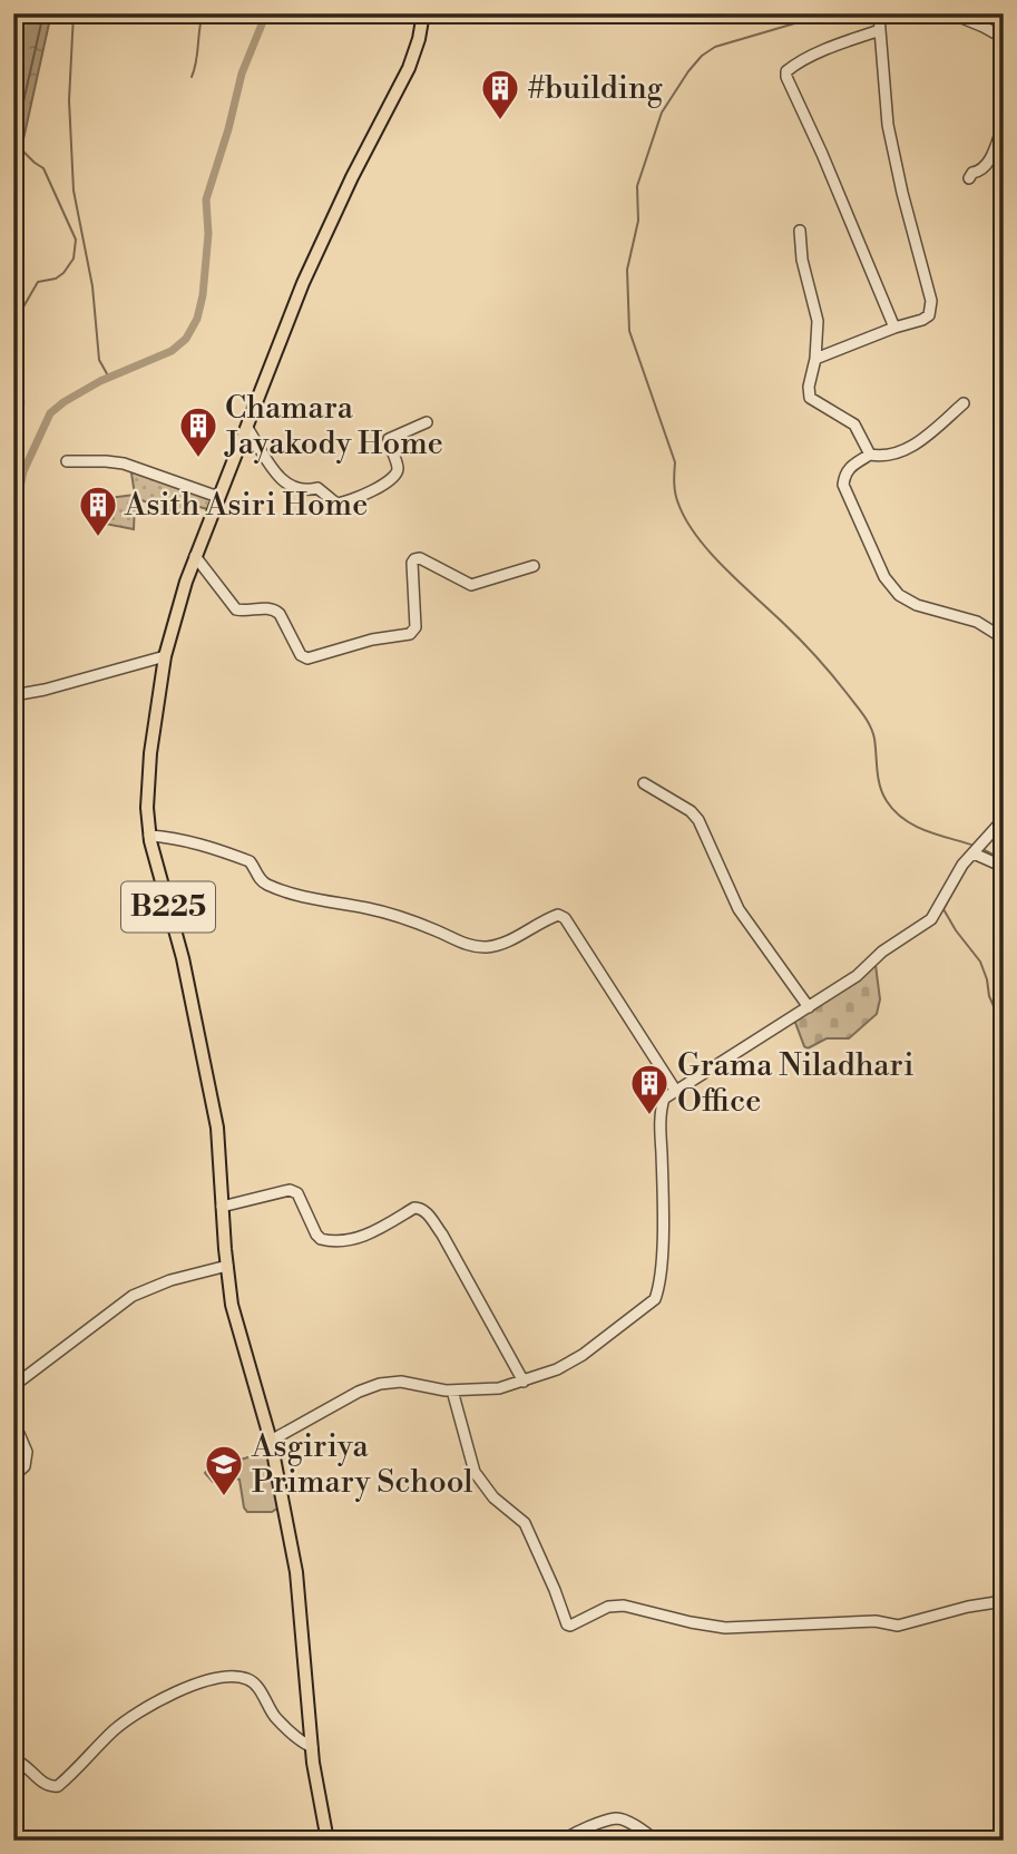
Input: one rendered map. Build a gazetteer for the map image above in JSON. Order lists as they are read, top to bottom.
{
  "streets": {
    "main road": ["B225"]
  },
  "places": {
    "building": [
      "#building",
      "Chamara Jayakody Home",
      "Asith Asiri Home",
      "Grama Niladhari Office"
    ],
    "school or university": ["Asgiriya Primary School"]
  }
}
